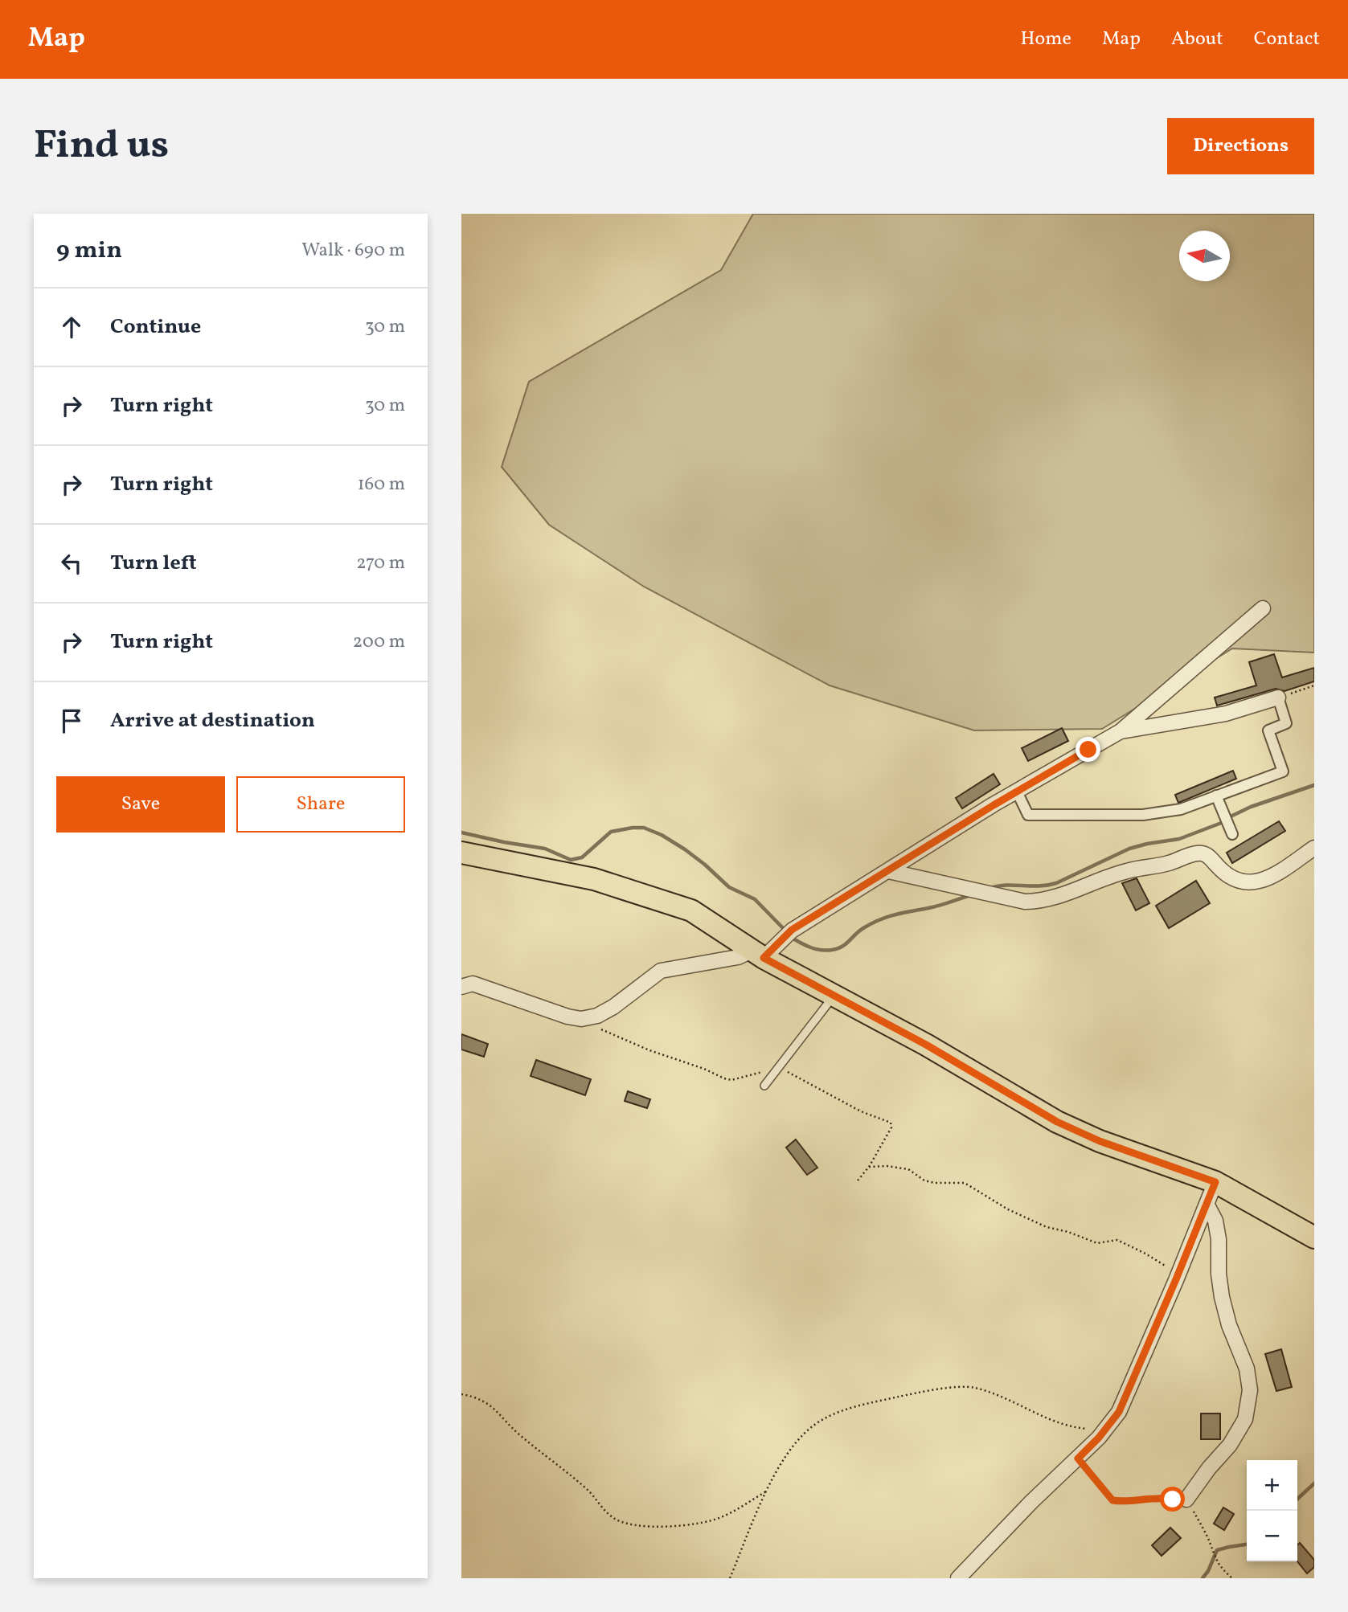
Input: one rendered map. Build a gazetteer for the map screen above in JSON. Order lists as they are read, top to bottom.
{
  "north": "left",
  "page": {
    "header": "Map",
    "nav": [
      "Home",
      "Map",
      "About",
      "Contact"
    ],
    "buttons": [
      "Directions",
      ["Save", "Share"]
    ],
    "title": "Find us",
    "heading": ["9 min", "Walk · 690 m"],
    "list": [
      ["Continue", "30 m"],
      ["Turn right", "30 m"],
      ["Turn right", "160 m"],
      ["Turn left", "270 m"],
      ["Turn right", "200 m"],
      "Arrive at destination"
    ],
    "map_buttons": ["+", "−"]
  }
}
